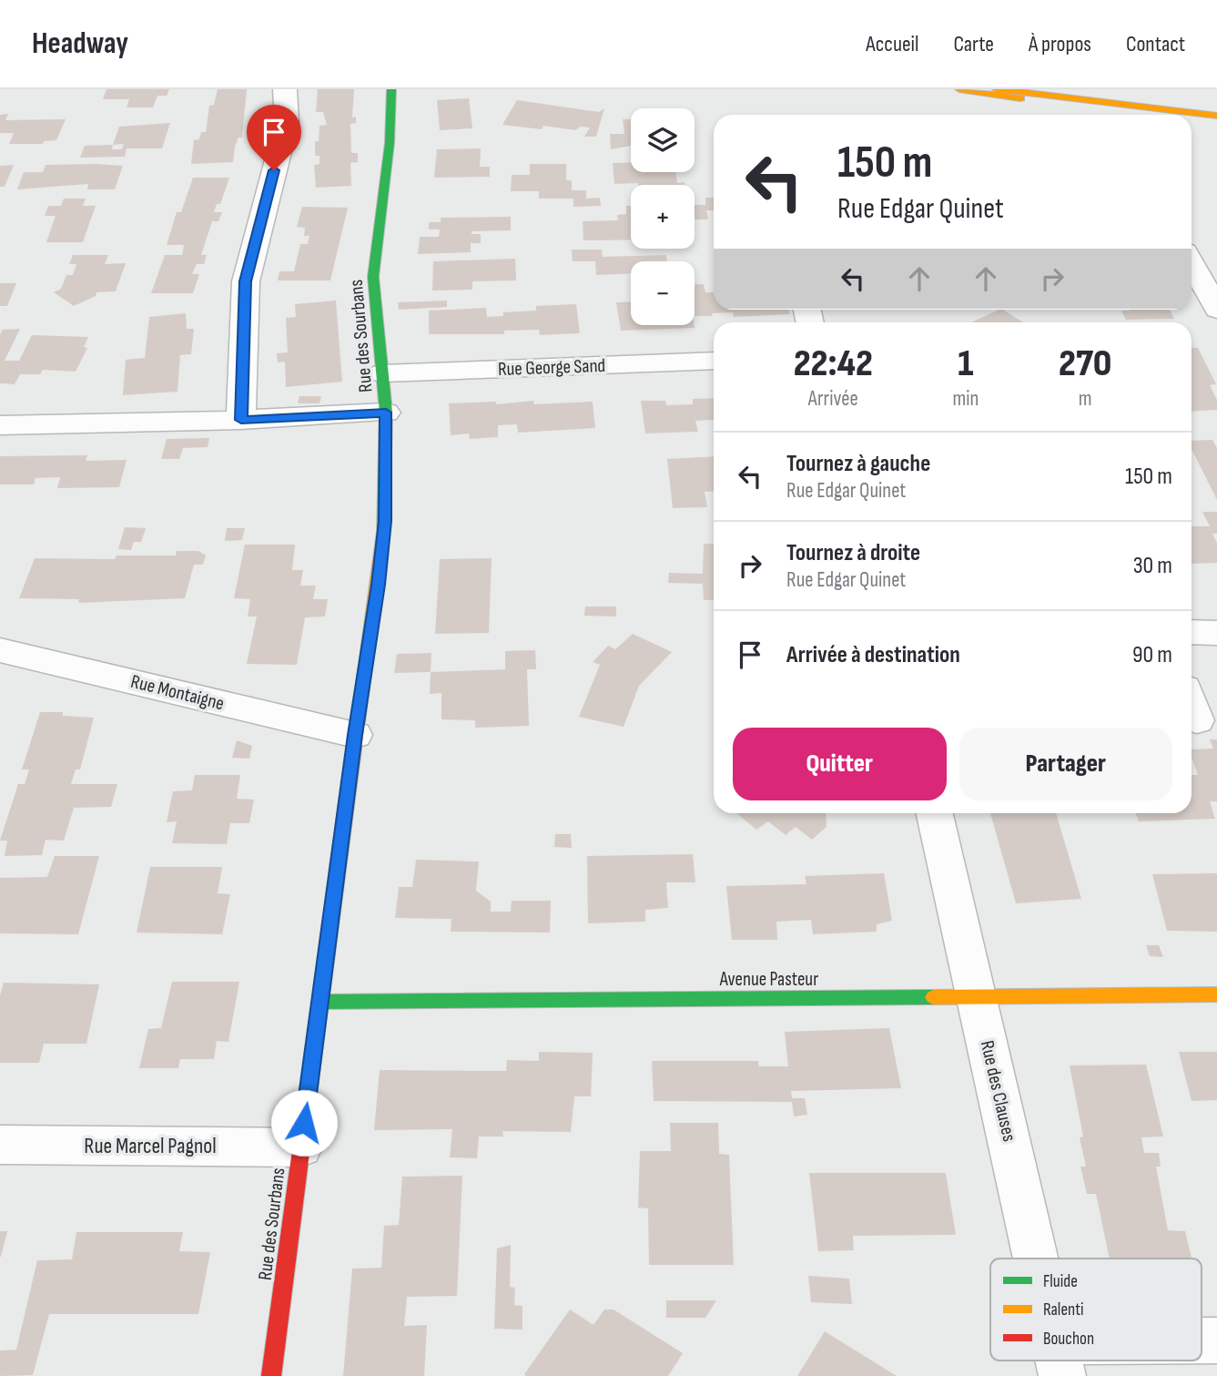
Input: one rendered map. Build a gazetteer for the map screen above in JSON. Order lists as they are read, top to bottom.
{
  "streets": {
    "street": [
      "Rue des Sourbans",
      "Rue George Sand",
      "Rue Montaigne",
      "Avenue Pasteur",
      "Rue des Clauses",
      "Rue Marcel Pagnol"
    ]
  },
  "crossings": [
    ["Rue des Sourbans", "Rue George Sand"],
    ["Rue des Sourbans", "Rue Montaigne"],
    ["Rue des Sourbans", "Avenue Pasteur"],
    ["Rue des Sourbans", "Rue Marcel Pagnol"],
    ["Avenue Pasteur", "Rue des Clauses"]
  ],
  "legend": ["Fluide", "Ralenti", "Bouchon"],
  "page": {
    "header": "Headway",
    "nav": [
      "Accueil",
      "Carte",
      "À propos",
      "Contact"
    ],
    "map_buttons": ["+", "−"],
    "turn": ["150 m", "Rue Edgar Quinet"],
    "eta": [
      "22:42",
      "Arrivée",
      "1",
      "min",
      "270",
      "m"
    ],
    "list": [
      {
        "name": "Tournez à gauche",
        "note": "Rue Edgar Quinet",
        "value": "150 m"
      },
      {
        "name": "Tournez à droite",
        "note": "Rue Edgar Quinet",
        "value": "30 m"
      },
      {
        "name": "Arrivée à destination",
        "value": "90 m"
      }
    ],
    "buttons": ["Quitter", "Partager"]
  }
}
